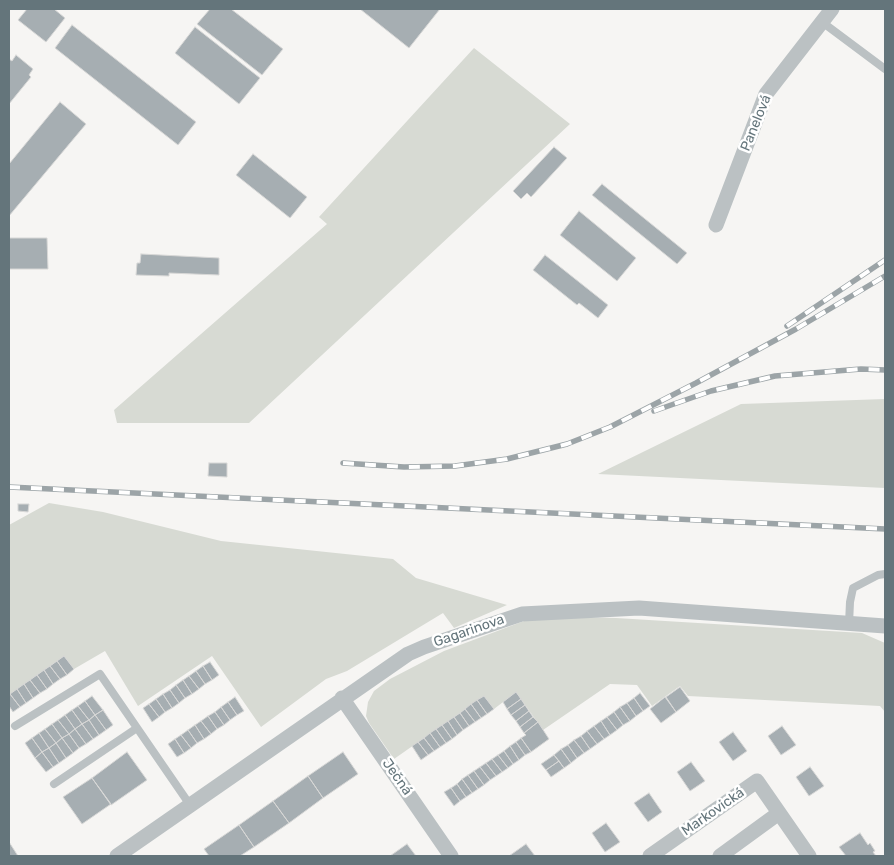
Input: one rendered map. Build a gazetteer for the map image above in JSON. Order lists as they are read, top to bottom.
{
  "streets": {
    "street": [
      "Panelová",
      "Gagarinova",
      "Ječná",
      "Markovická"
    ]
  },
  "crossings": [
    ["Gagarinova", "Ječná"]
  ]
}
